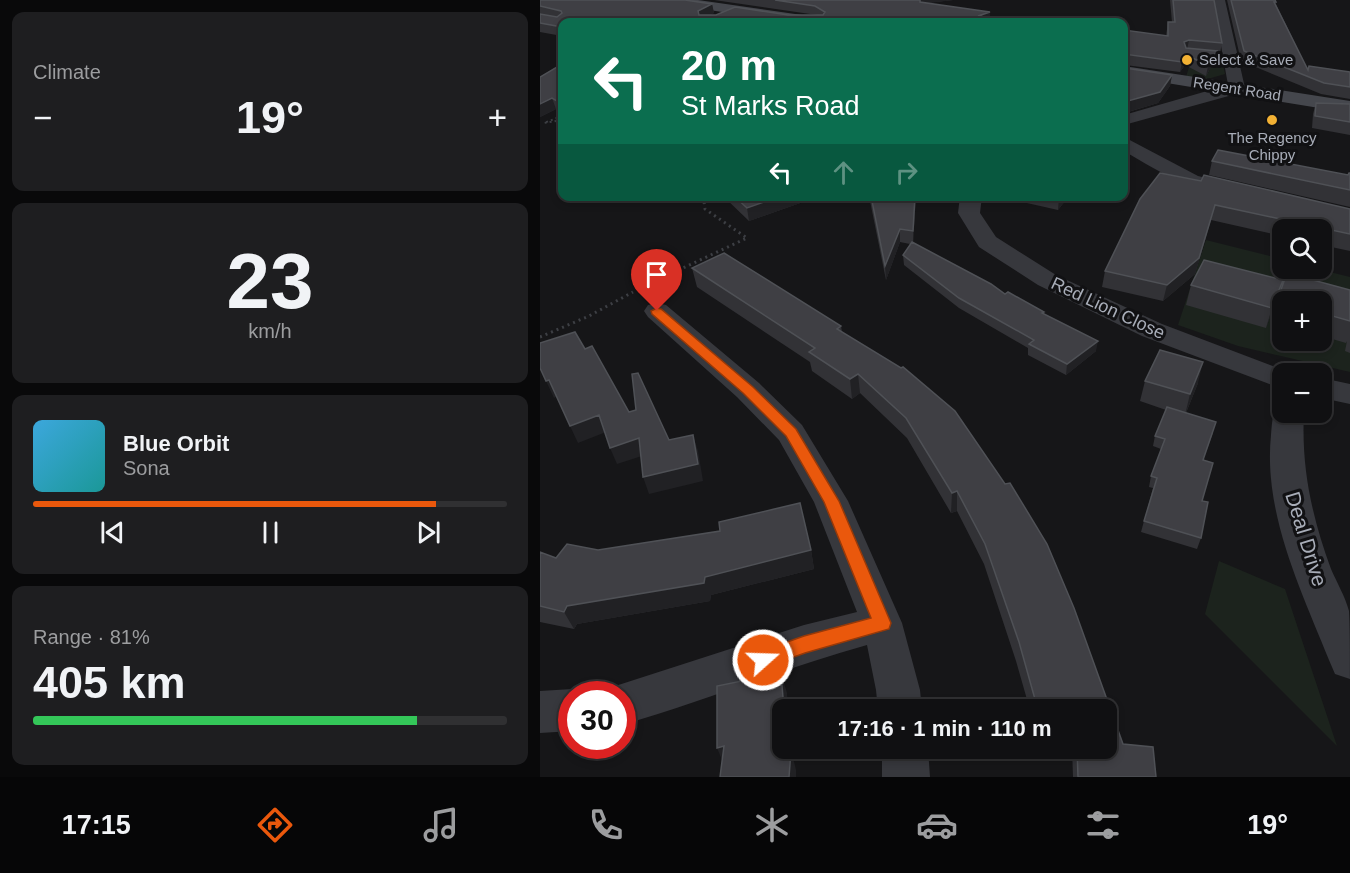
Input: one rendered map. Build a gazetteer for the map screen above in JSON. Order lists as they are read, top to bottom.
{
  "streets": {
    "street": ["Regent Road", "Red Lion Close", "Deal Drive"]
  },
  "places": ["Select & Save", "The Regency Chippy"],
  "page": {
    "tile": [
      "Climate",
      ["23", "km/h"],
      ["Range · 81%", "405 km"]
    ],
    "turn": ["20 m", "St Marks Road"],
    "heat": ["−", "19°", "+"],
    "map_buttons": ["+", "−"],
    "song": ["Blue Orbit", "Sona"],
    "limit": "30",
    "trip": "17:16 · 1 min · 110 m",
    "tabs": ["17:15", "19°"]
  }
}
